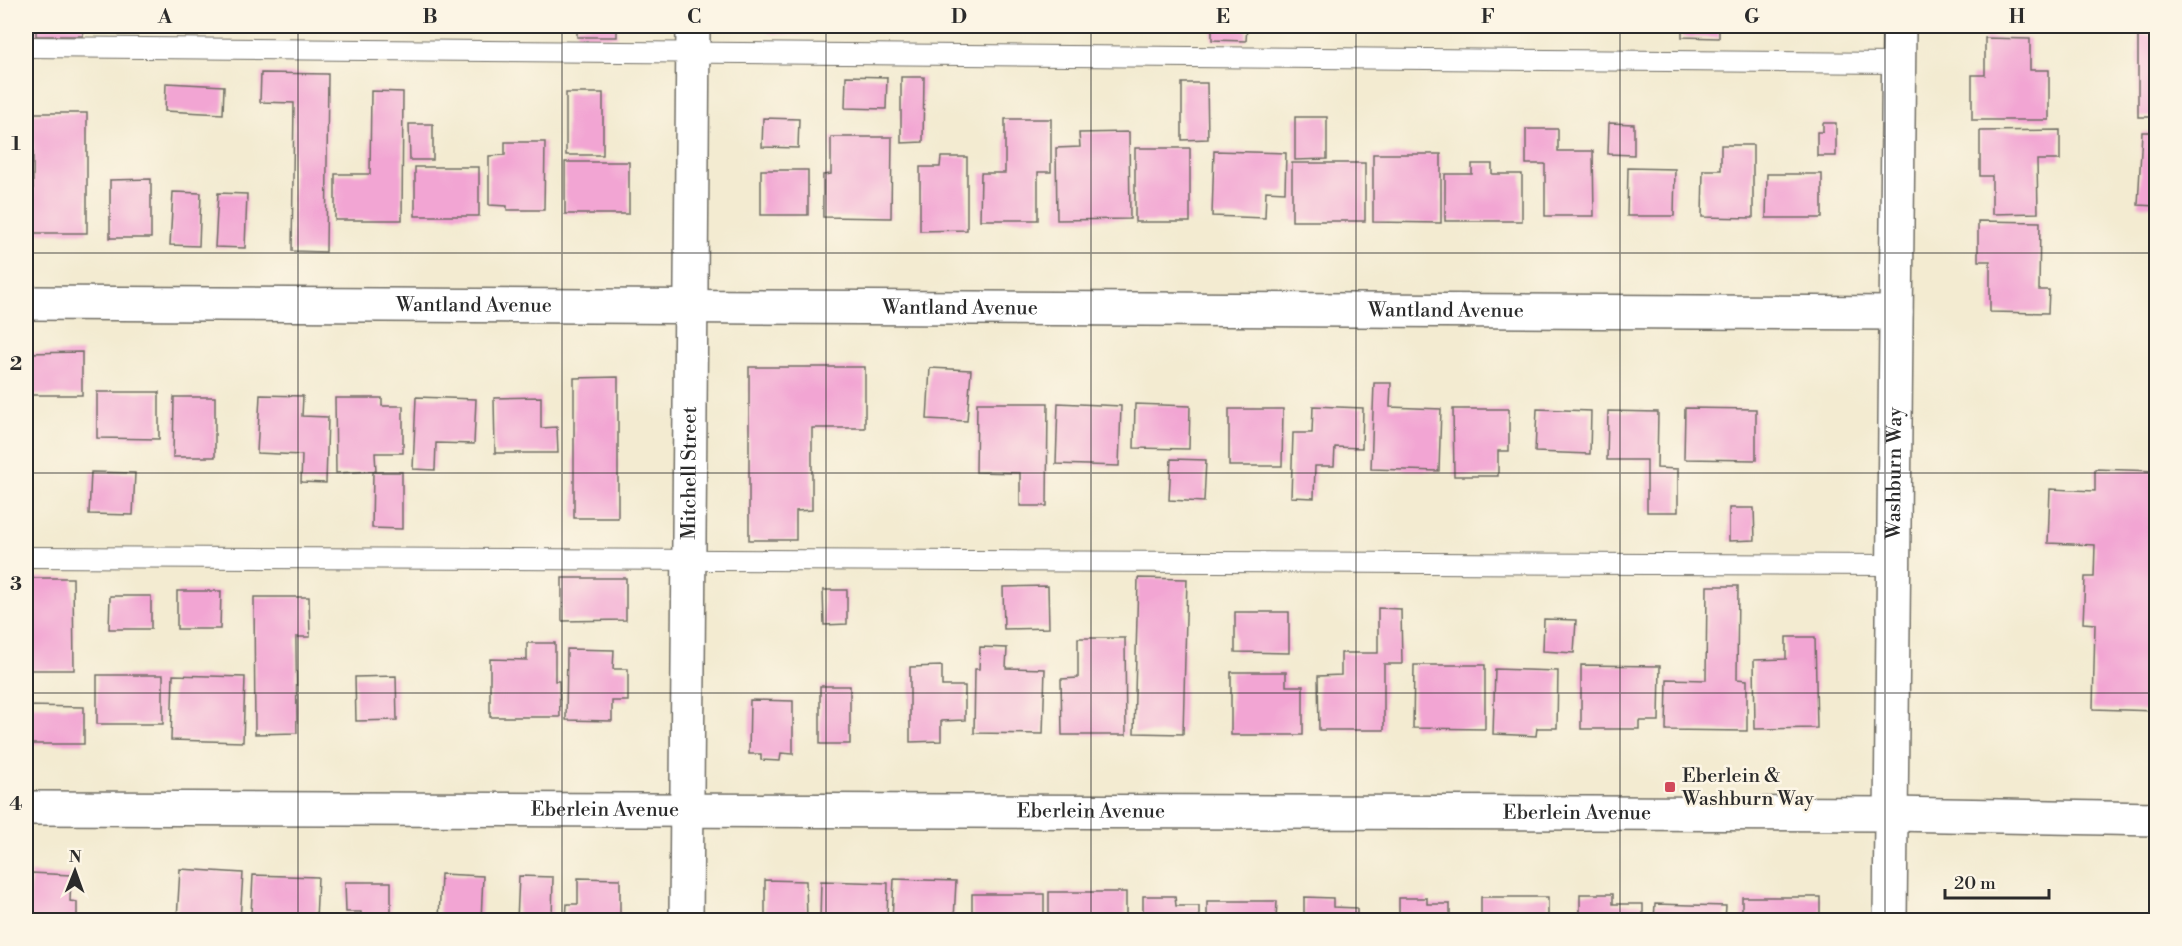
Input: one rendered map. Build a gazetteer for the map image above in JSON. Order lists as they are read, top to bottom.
{
  "streets": {
    "street": [
      "Wantland Avenue",
      "Mitchell Street",
      "Washburn Way",
      "Eberlein Avenue"
    ]
  },
  "crossings": [
    ["Wantland Avenue", "Mitchell Street"],
    ["Wantland Avenue", "Washburn Way"],
    ["Mitchell Street", "Eberlein Avenue"],
    ["Washburn Way", "Eberlein Avenue"]
  ],
  "places": {
    "transit": ["Eberlein & Washburn Way"]
  },
  "scale_bar": "20 m",
  "north": "top",
  "grid": {
    "columns": [
      "A",
      "B",
      "C",
      "D",
      "E",
      "F",
      "G",
      "H"
    ],
    "rows": [
      "1",
      "2",
      "3",
      "4"
    ]
  }
}
